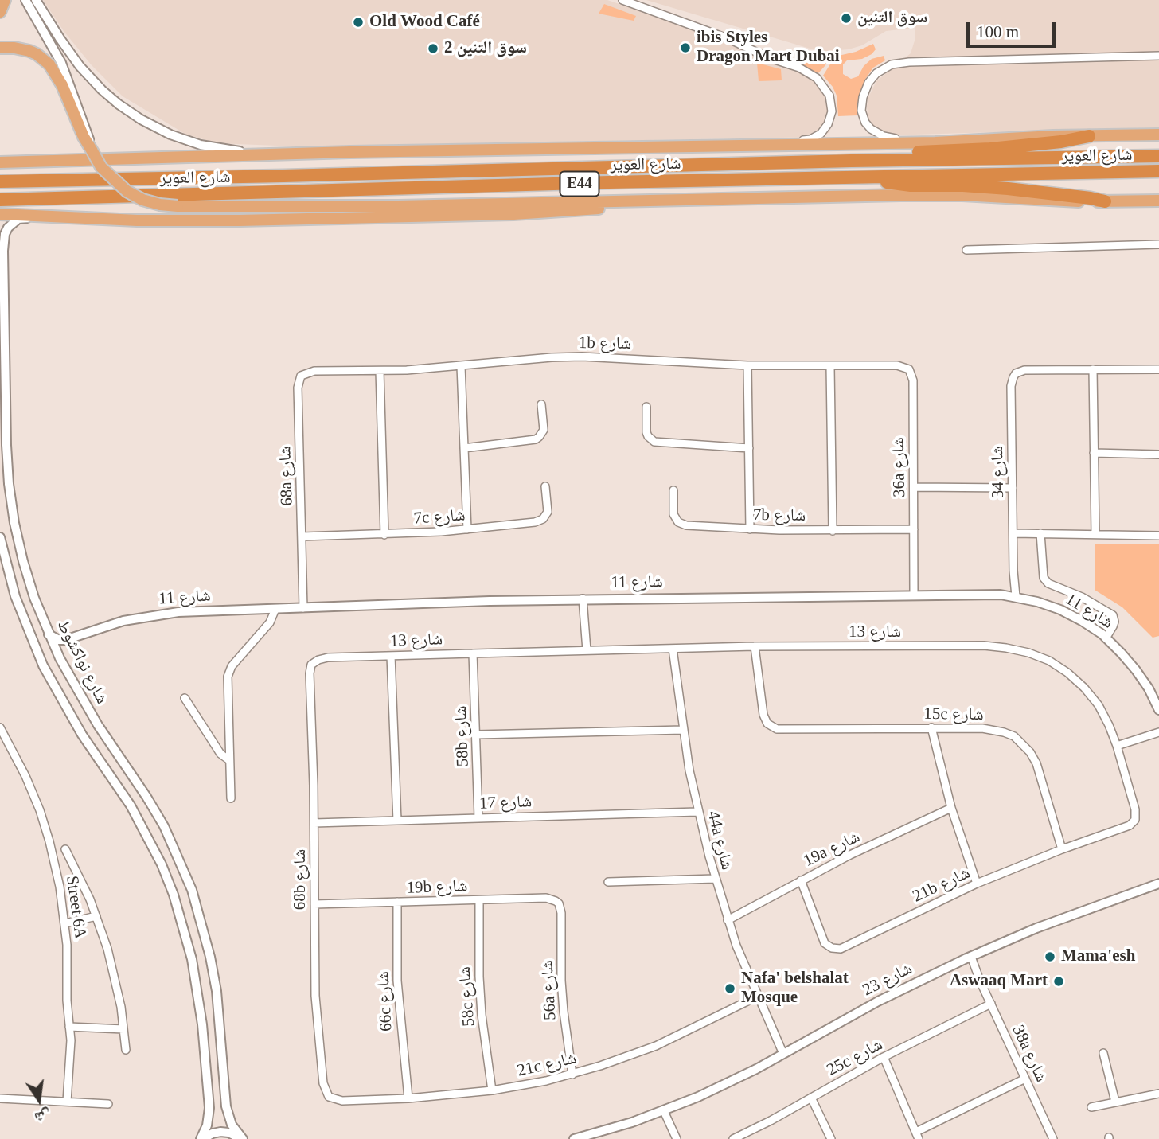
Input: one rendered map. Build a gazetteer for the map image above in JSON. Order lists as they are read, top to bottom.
{
  "streets": {
    "highway": ["شارع العوير", "E44"],
    "street": [
      "1b شارع",
      "36a شارع",
      "شارع 34",
      "68a شارع",
      "7b شارع",
      "7c شارع",
      "شارع 11",
      "شارع 13",
      "شارع نواكشوط",
      "15c شارع",
      "58b شارع",
      "شارع 17",
      "44a شارع",
      "19a شارع",
      "68b شارع",
      "21b شارع",
      "19b شارع",
      "Street 6A",
      "شارع 23",
      "56a شارع",
      "58c شارع",
      "66c شارع",
      "38a شارع",
      "25c شارع",
      "21c شارع"
    ]
  },
  "crossings": [
    ["1b شارع", "36a شارع"],
    ["1b شارع", "68a شارع"],
    ["36a شارع", "7b شارع"],
    ["36a شارع", "شارع 11"],
    ["شارع 34", "شارع 11"],
    ["68a شارع", "7c شارع"],
    ["68a شارع", "شارع 11"],
    ["شارع 13", "15c شارع"],
    ["شارع 13", "58b شارع"],
    ["شارع 13", "44a شارع"],
    ["شارع 13", "68b شارع"],
    ["شارع 13", "21b شارع"],
    ["15c شارع", "21b شارع"],
    ["58b شارع", "شارع 17"],
    ["شارع 17", "44a شارع"],
    ["شارع 17", "68b شارع"],
    ["44a شارع", "19a شارع"],
    ["44a شارع", "شارع 23"],
    ["44a شارع", "21c شارع"],
    ["19a شارع", "21b شارع"],
    ["68b شارع", "19b شارع"],
    ["68b شارع", "21c شارع"],
    ["19b شارع", "56a شارع"],
    ["19b شارع", "58c شارع"],
    ["19b شارع", "66c شارع"],
    ["شارع 23", "38a شارع"],
    ["56a شارع", "21c شارع"],
    ["58c شارع", "21c شارع"],
    ["66c شارع", "21c شارع"],
    ["38a شارع", "25c شارع"]
  ],
  "places": [
    "سوق التنين",
    "Old Wood Café",
    "ibis Styles Dragon Mart Dubai",
    "سوق التنين 2",
    "Mama'esh",
    "Aswaaq Mart",
    "Nafa' belshalat Mosque"
  ],
  "scale_bar": "100 m",
  "north": "bottom"
}
